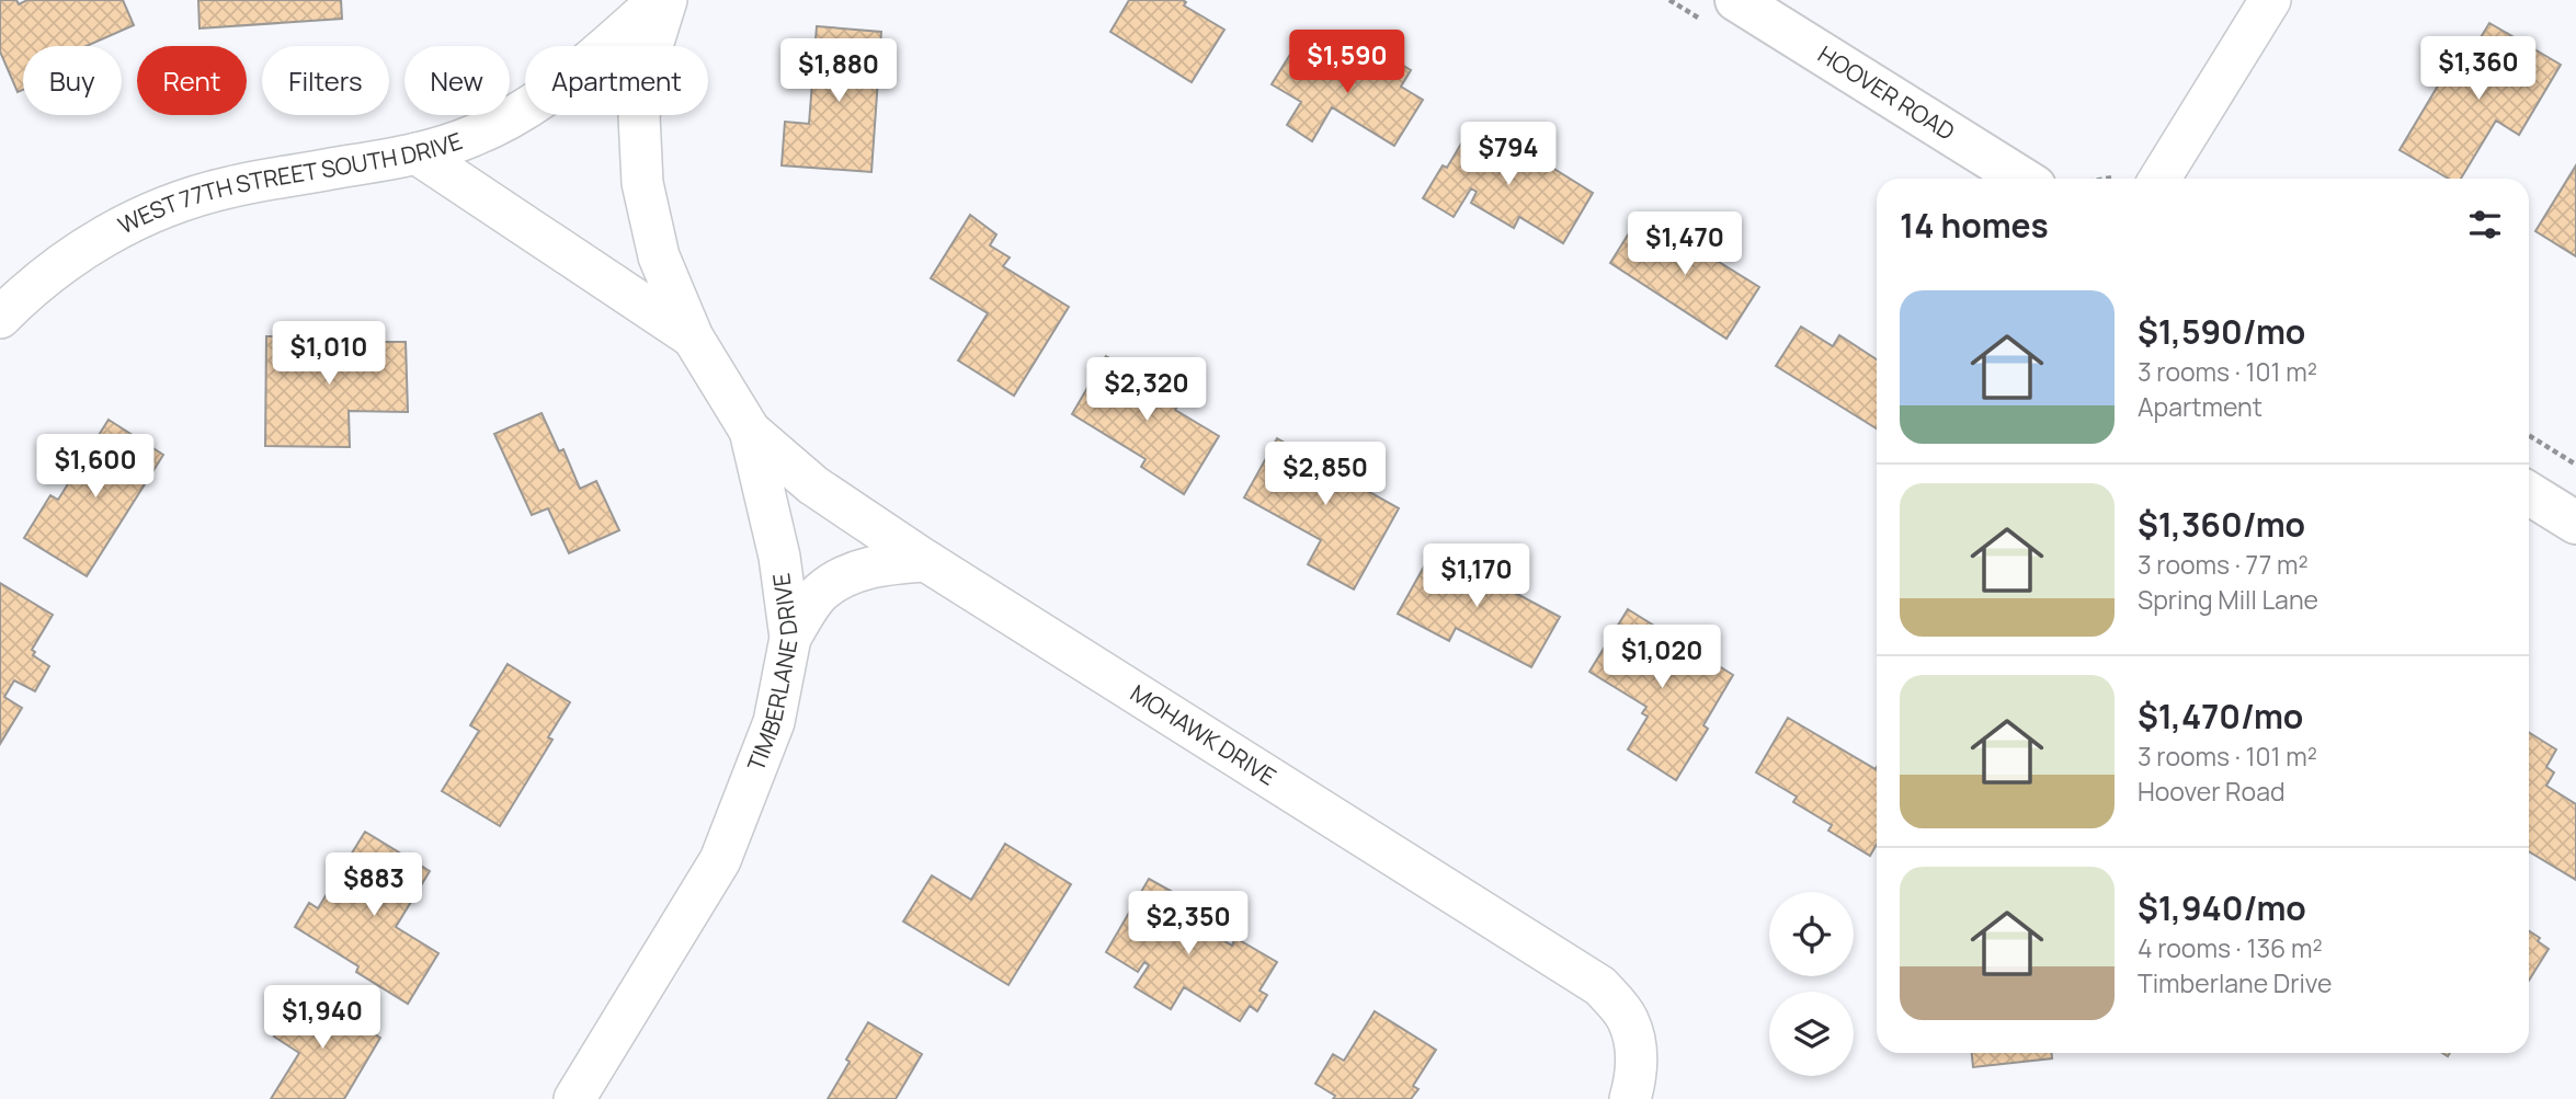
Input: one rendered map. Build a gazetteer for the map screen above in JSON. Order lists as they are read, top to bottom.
{
  "streets": {
    "street": [
      "HOOVER ROAD",
      "WEST 77TH STREET SOUTH DRIVE",
      "TIMBERLANE DRIVE",
      "MOHAWK DRIVE"
    ]
  },
  "crossings": [
    ["TIMBERLANE DRIVE", "MOHAWK DRIVE"]
  ],
  "page": {
    "price": [
      "$1,590",
      "$1,360",
      "$1,880",
      "$794",
      "$1,470",
      "$1,010",
      "$2,320",
      "$1,600",
      "$2,850",
      "$1,170",
      "$1,020",
      "$883",
      "$2,350",
      "$1,940"
    ],
    "chip": [
      "Buy",
      "Rent",
      "Filters",
      "New",
      "Apartment"
    ],
    "heading": "14 homes",
    "list": [
      {
        "name": "$1,590/mo",
        "note": "3 rooms · 101 m² · Apartment"
      },
      {
        "name": "$1,360/mo",
        "note": "3 rooms · 77 m² · Spring Mill Lane"
      },
      {
        "name": "$1,470/mo",
        "note": "3 rooms · 101 m² · Hoover Road"
      },
      {
        "name": "$1,940/mo",
        "note": "4 rooms · 136 m² · Timberlane Drive"
      }
    ]
  }
}
